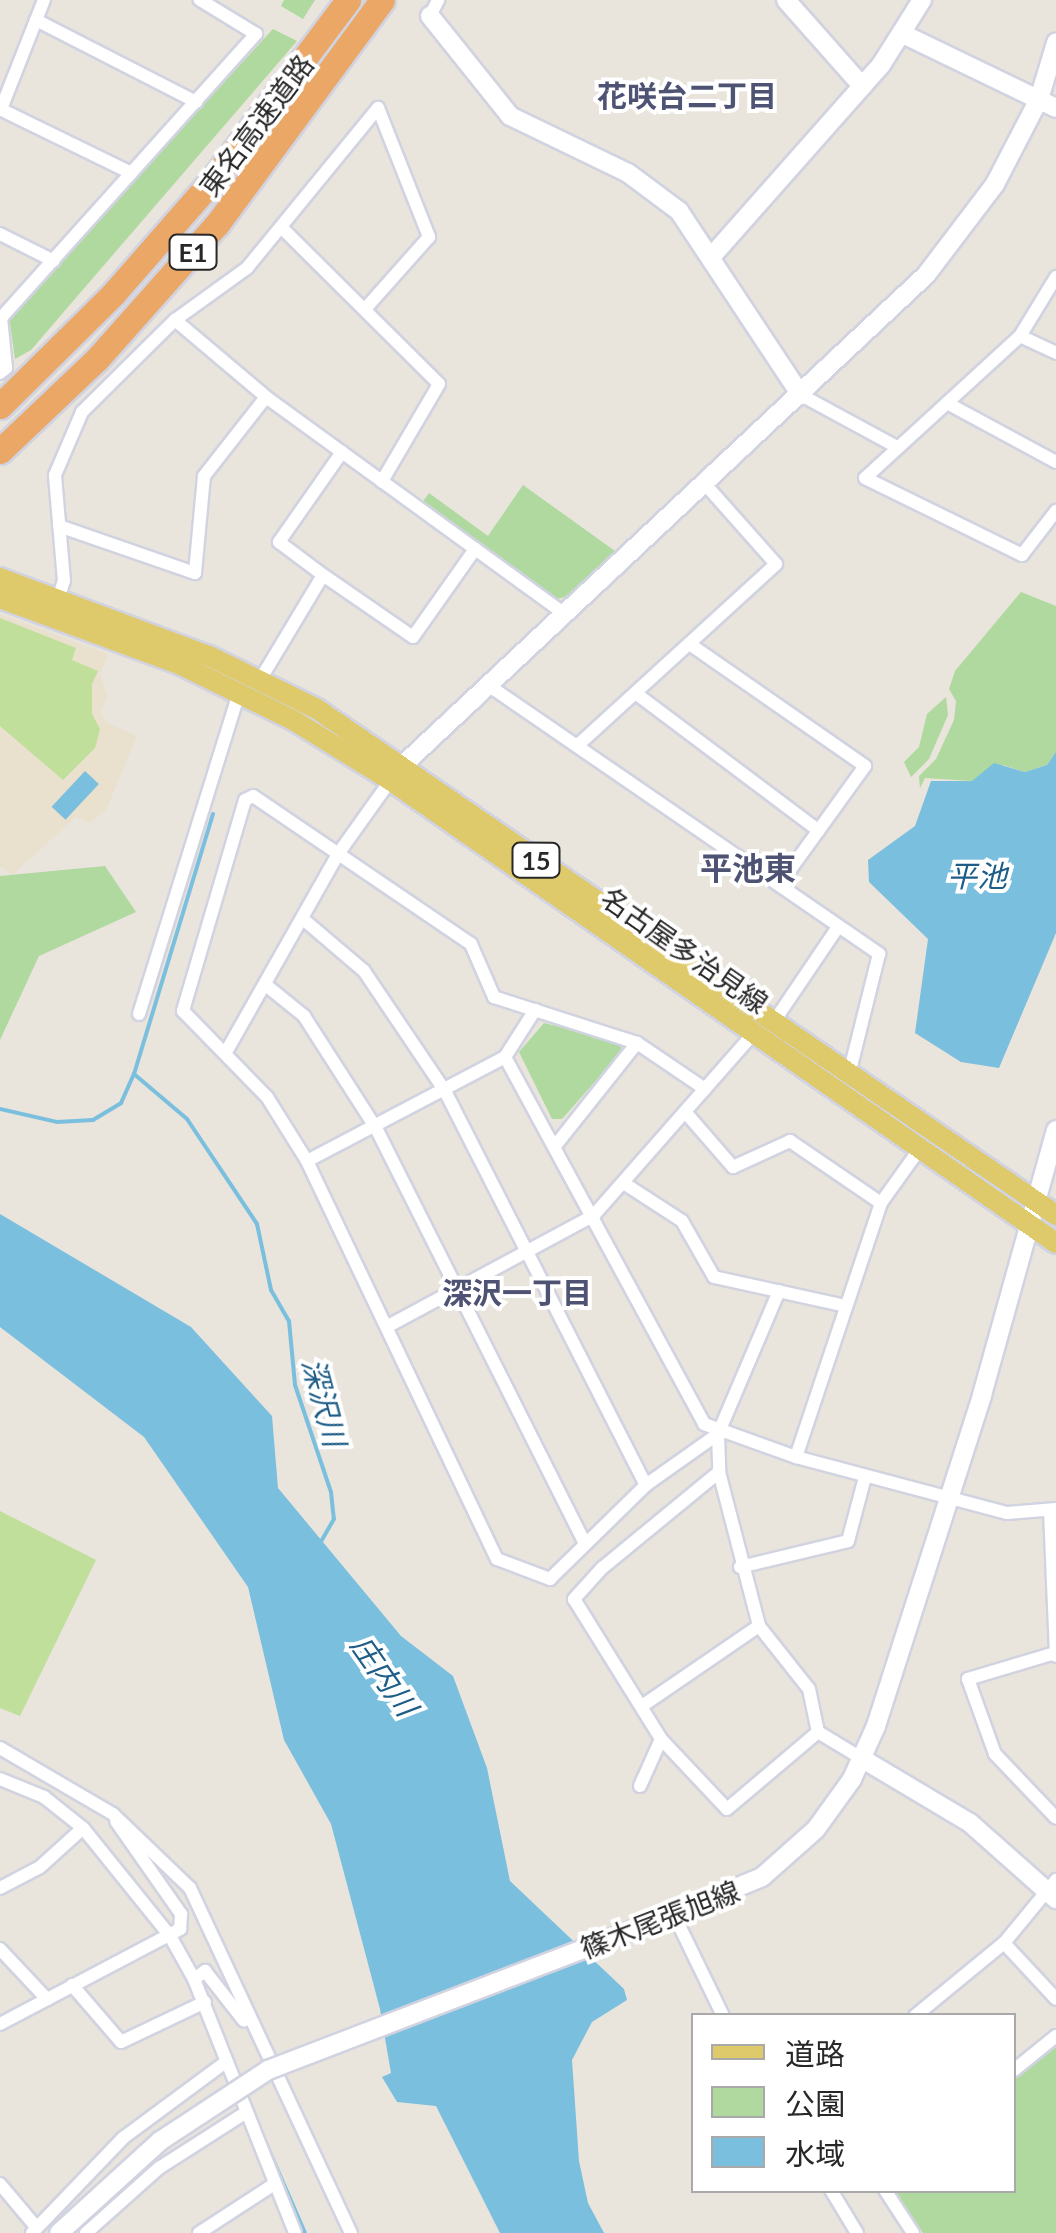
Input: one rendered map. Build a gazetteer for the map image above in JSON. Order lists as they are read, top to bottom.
{
  "streets": {
    "highway": ["東名高速道路", "E1"],
    "main road": ["15", "名古屋多治見線"],
    "street": ["篠木尾張旭線"]
  },
  "crossings": [
    ["名古屋多治見線", "篠木尾張旭線"]
  ],
  "districts": ["花咲台二丁目", "平池東", "深沢一丁目"],
  "water": ["平池", "深沢川", "庄内川"],
  "legend": ["道路", "公園", "水域"]
}
